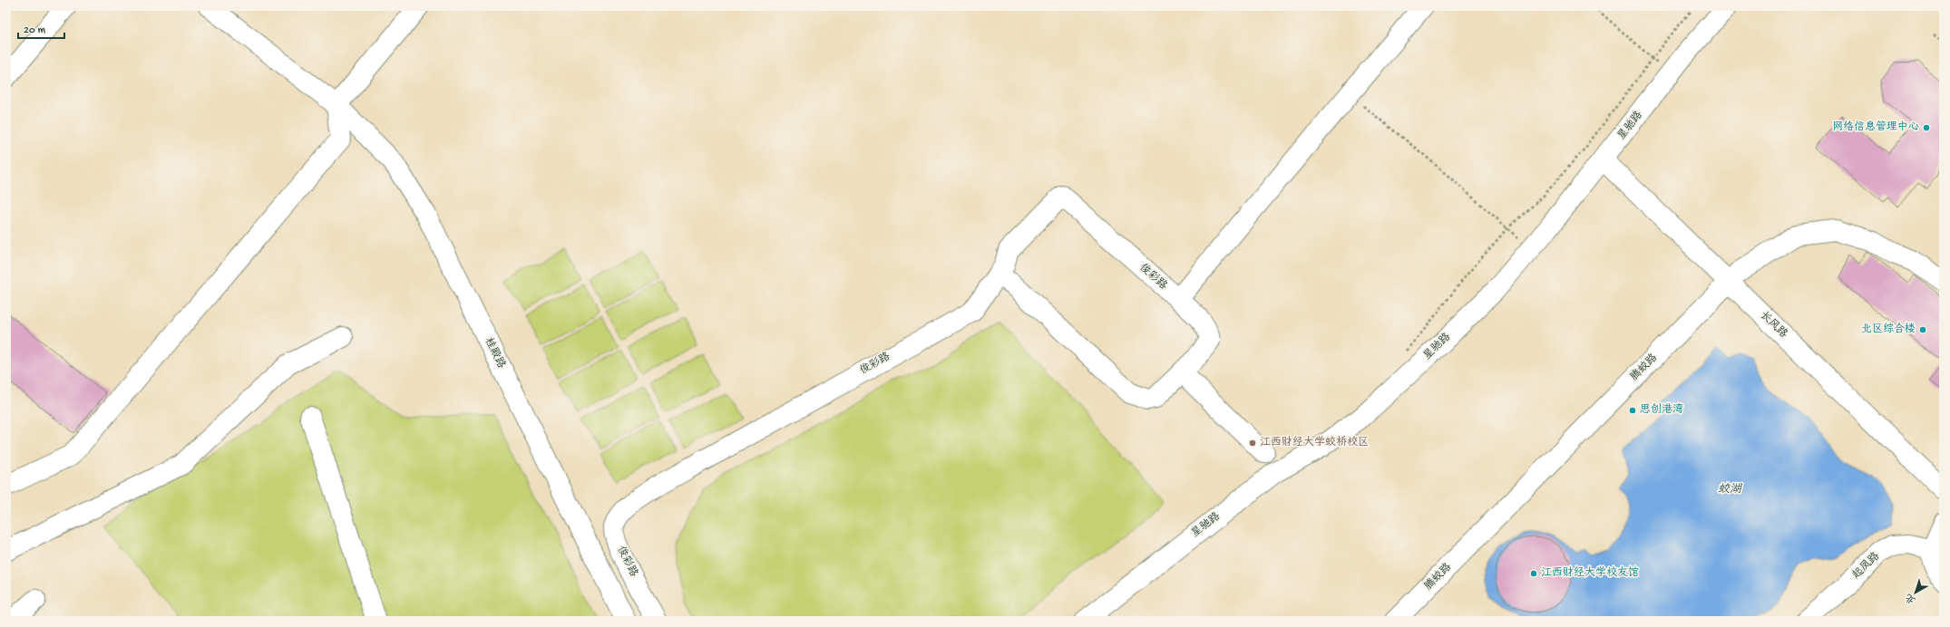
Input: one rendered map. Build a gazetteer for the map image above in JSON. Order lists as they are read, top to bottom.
{
  "streets": {
    "street": [
      "星驰路",
      "俊彩路",
      "长风路",
      "桂殿路",
      "腾蛟路",
      "起凤路"
    ]
  },
  "crossings": [
    ["星驰路", "长风路"],
    ["长风路", "腾蛟路"]
  ],
  "water": ["蛟湖"],
  "places": [
    "网络信息管理中心",
    "北区综合楼",
    "思创港湾",
    "江西财经大学蛟桥校区",
    "江西财经大学校友馆"
  ],
  "scale_bar": "20 m",
  "north": "bottom left"
}
